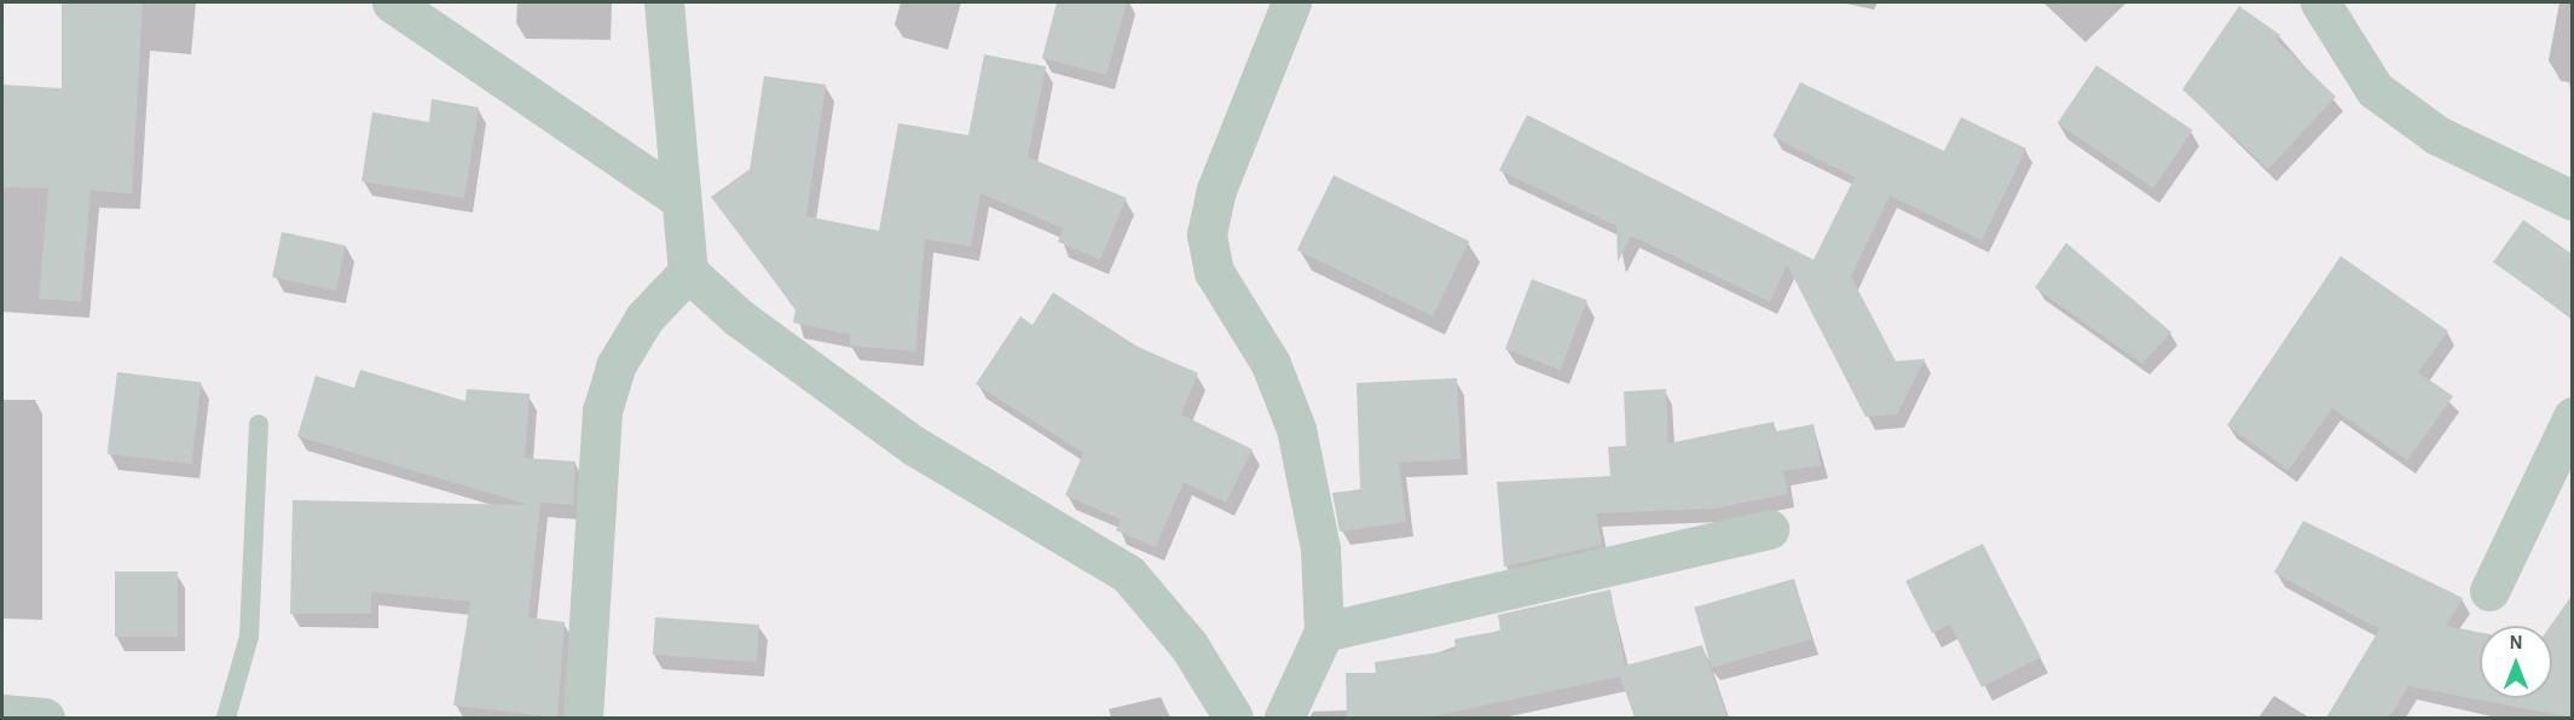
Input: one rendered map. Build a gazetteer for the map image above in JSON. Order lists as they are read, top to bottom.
{
  "north": "top"
}
